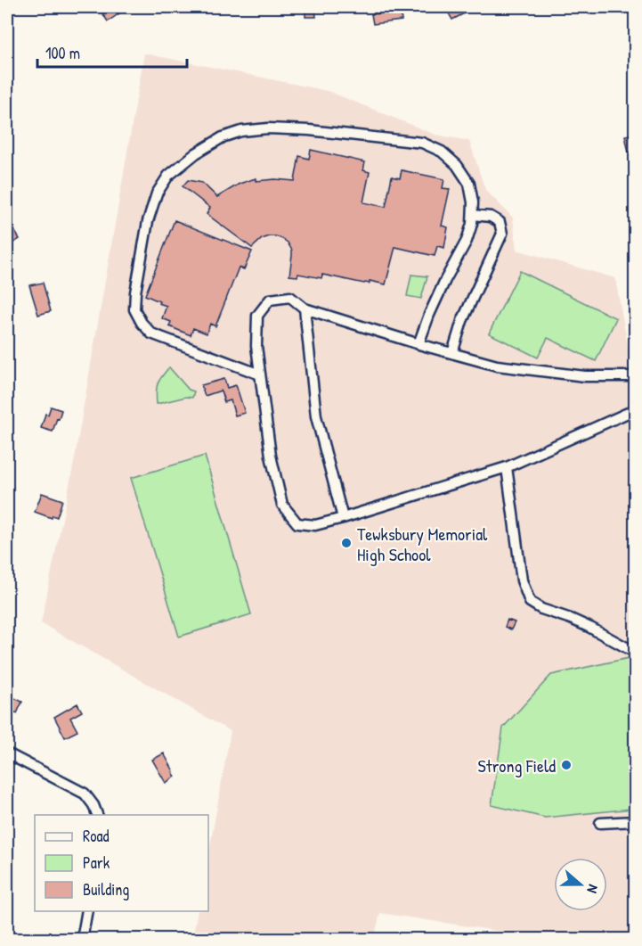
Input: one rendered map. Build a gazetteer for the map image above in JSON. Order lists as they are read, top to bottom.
{
  "places": ["Tewksbury Memorial High School", "Strong Field"],
  "legend": ["Road", "Park", "Building"],
  "scale_bar": "100 m",
  "north": "right"
}
